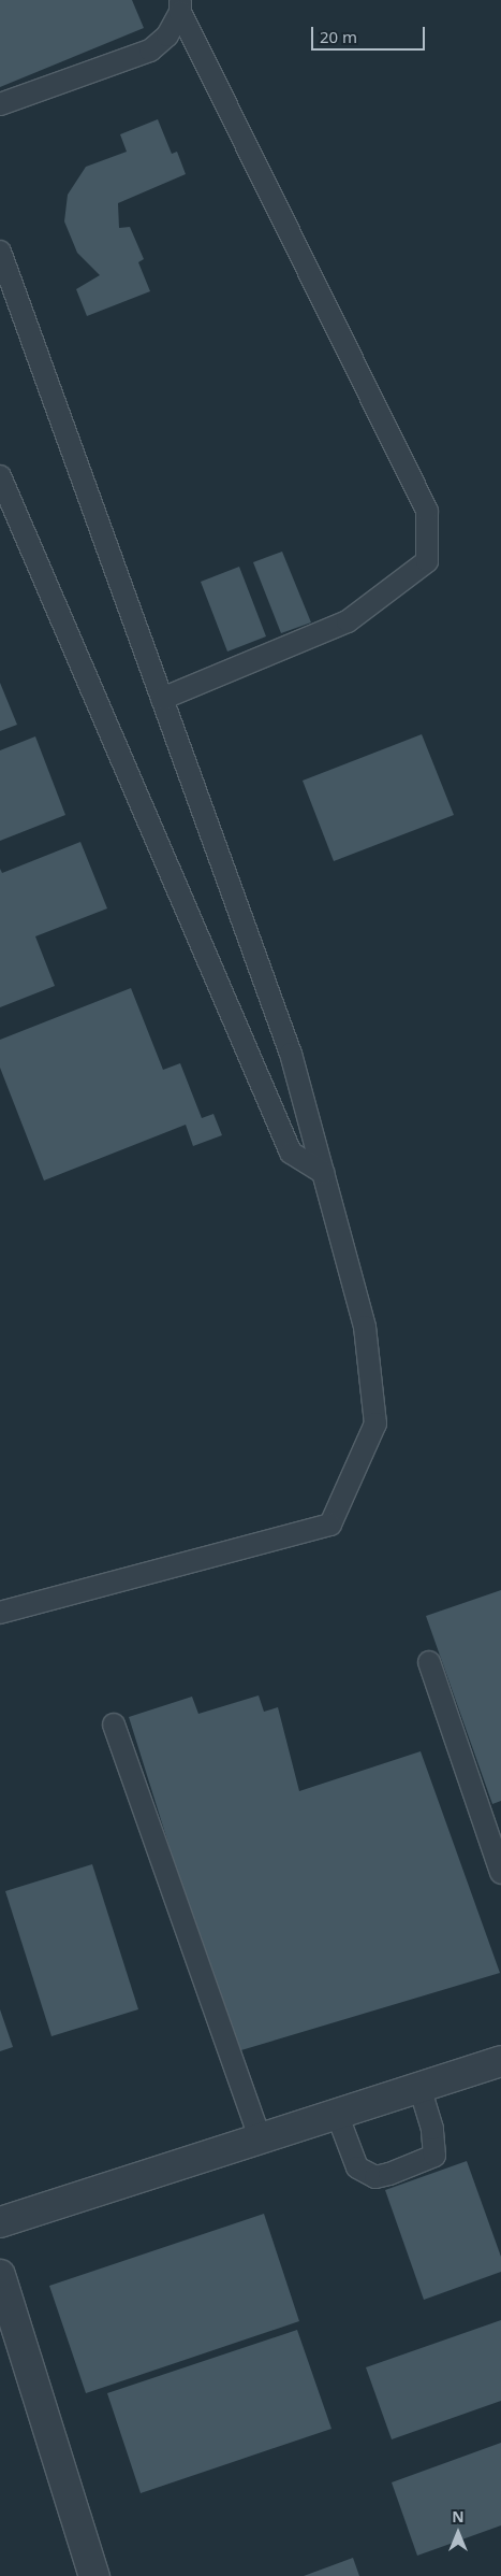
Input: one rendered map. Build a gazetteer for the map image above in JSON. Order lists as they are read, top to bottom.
{
  "scale_bar": "20 m",
  "north": "top"
}
